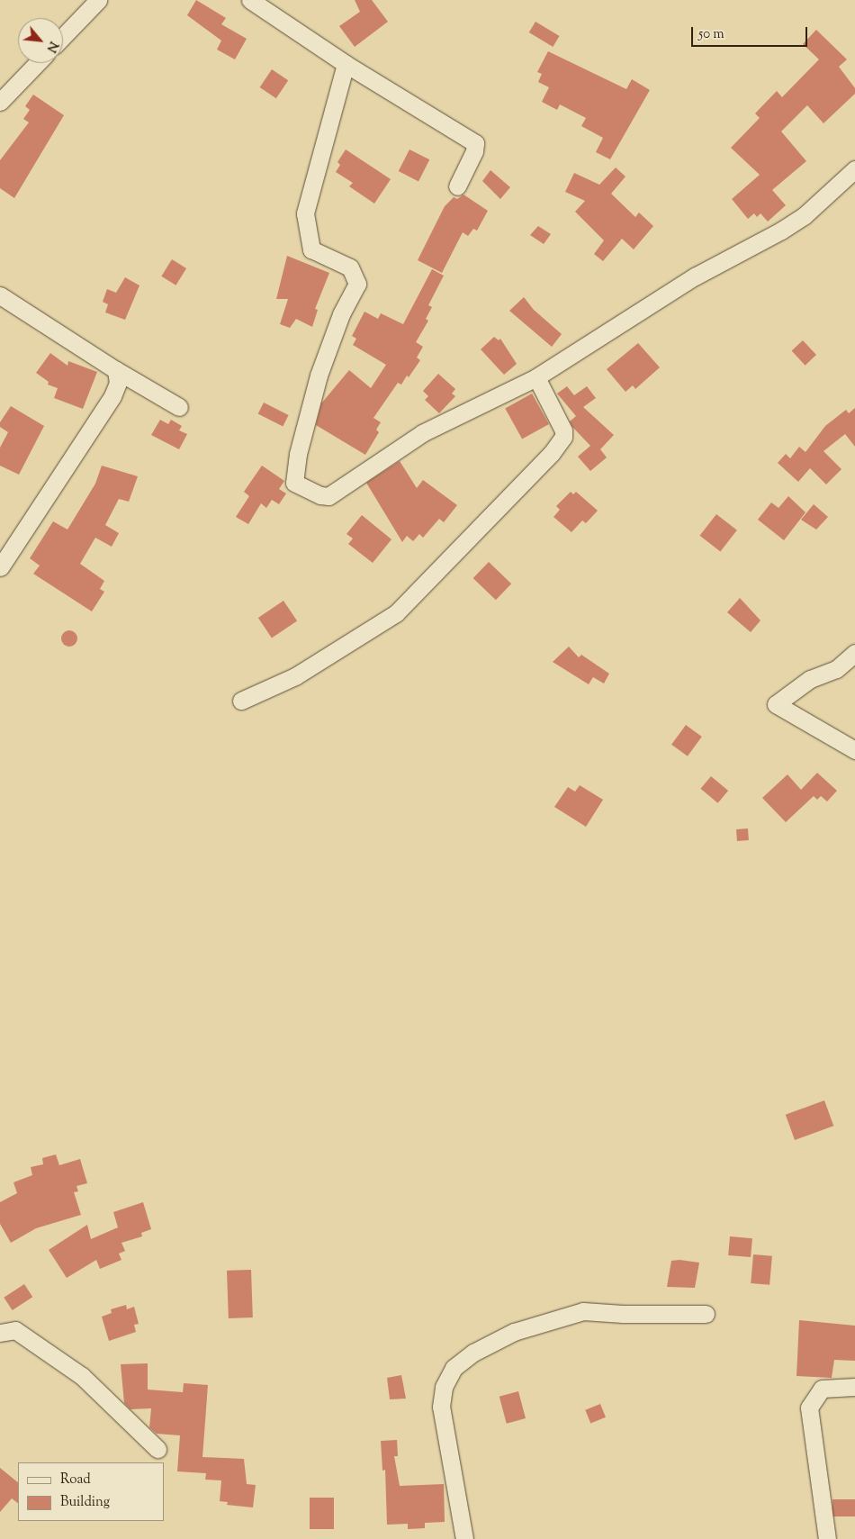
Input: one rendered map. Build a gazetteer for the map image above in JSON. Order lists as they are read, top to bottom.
{
  "legend": ["Road", "Building"],
  "scale_bar": "50 m",
  "north": "bottom right"
}
